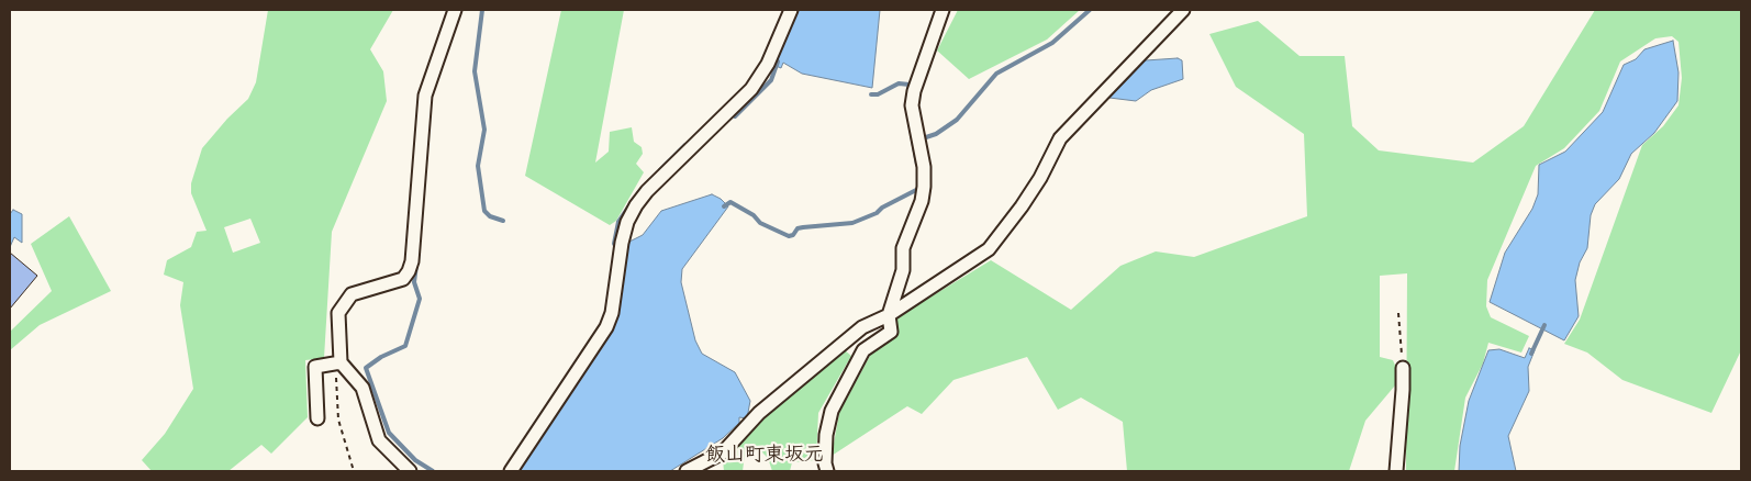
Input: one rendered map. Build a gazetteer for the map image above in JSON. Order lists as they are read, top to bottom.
{
  "districts": ["飯山町東坂元"]
}
